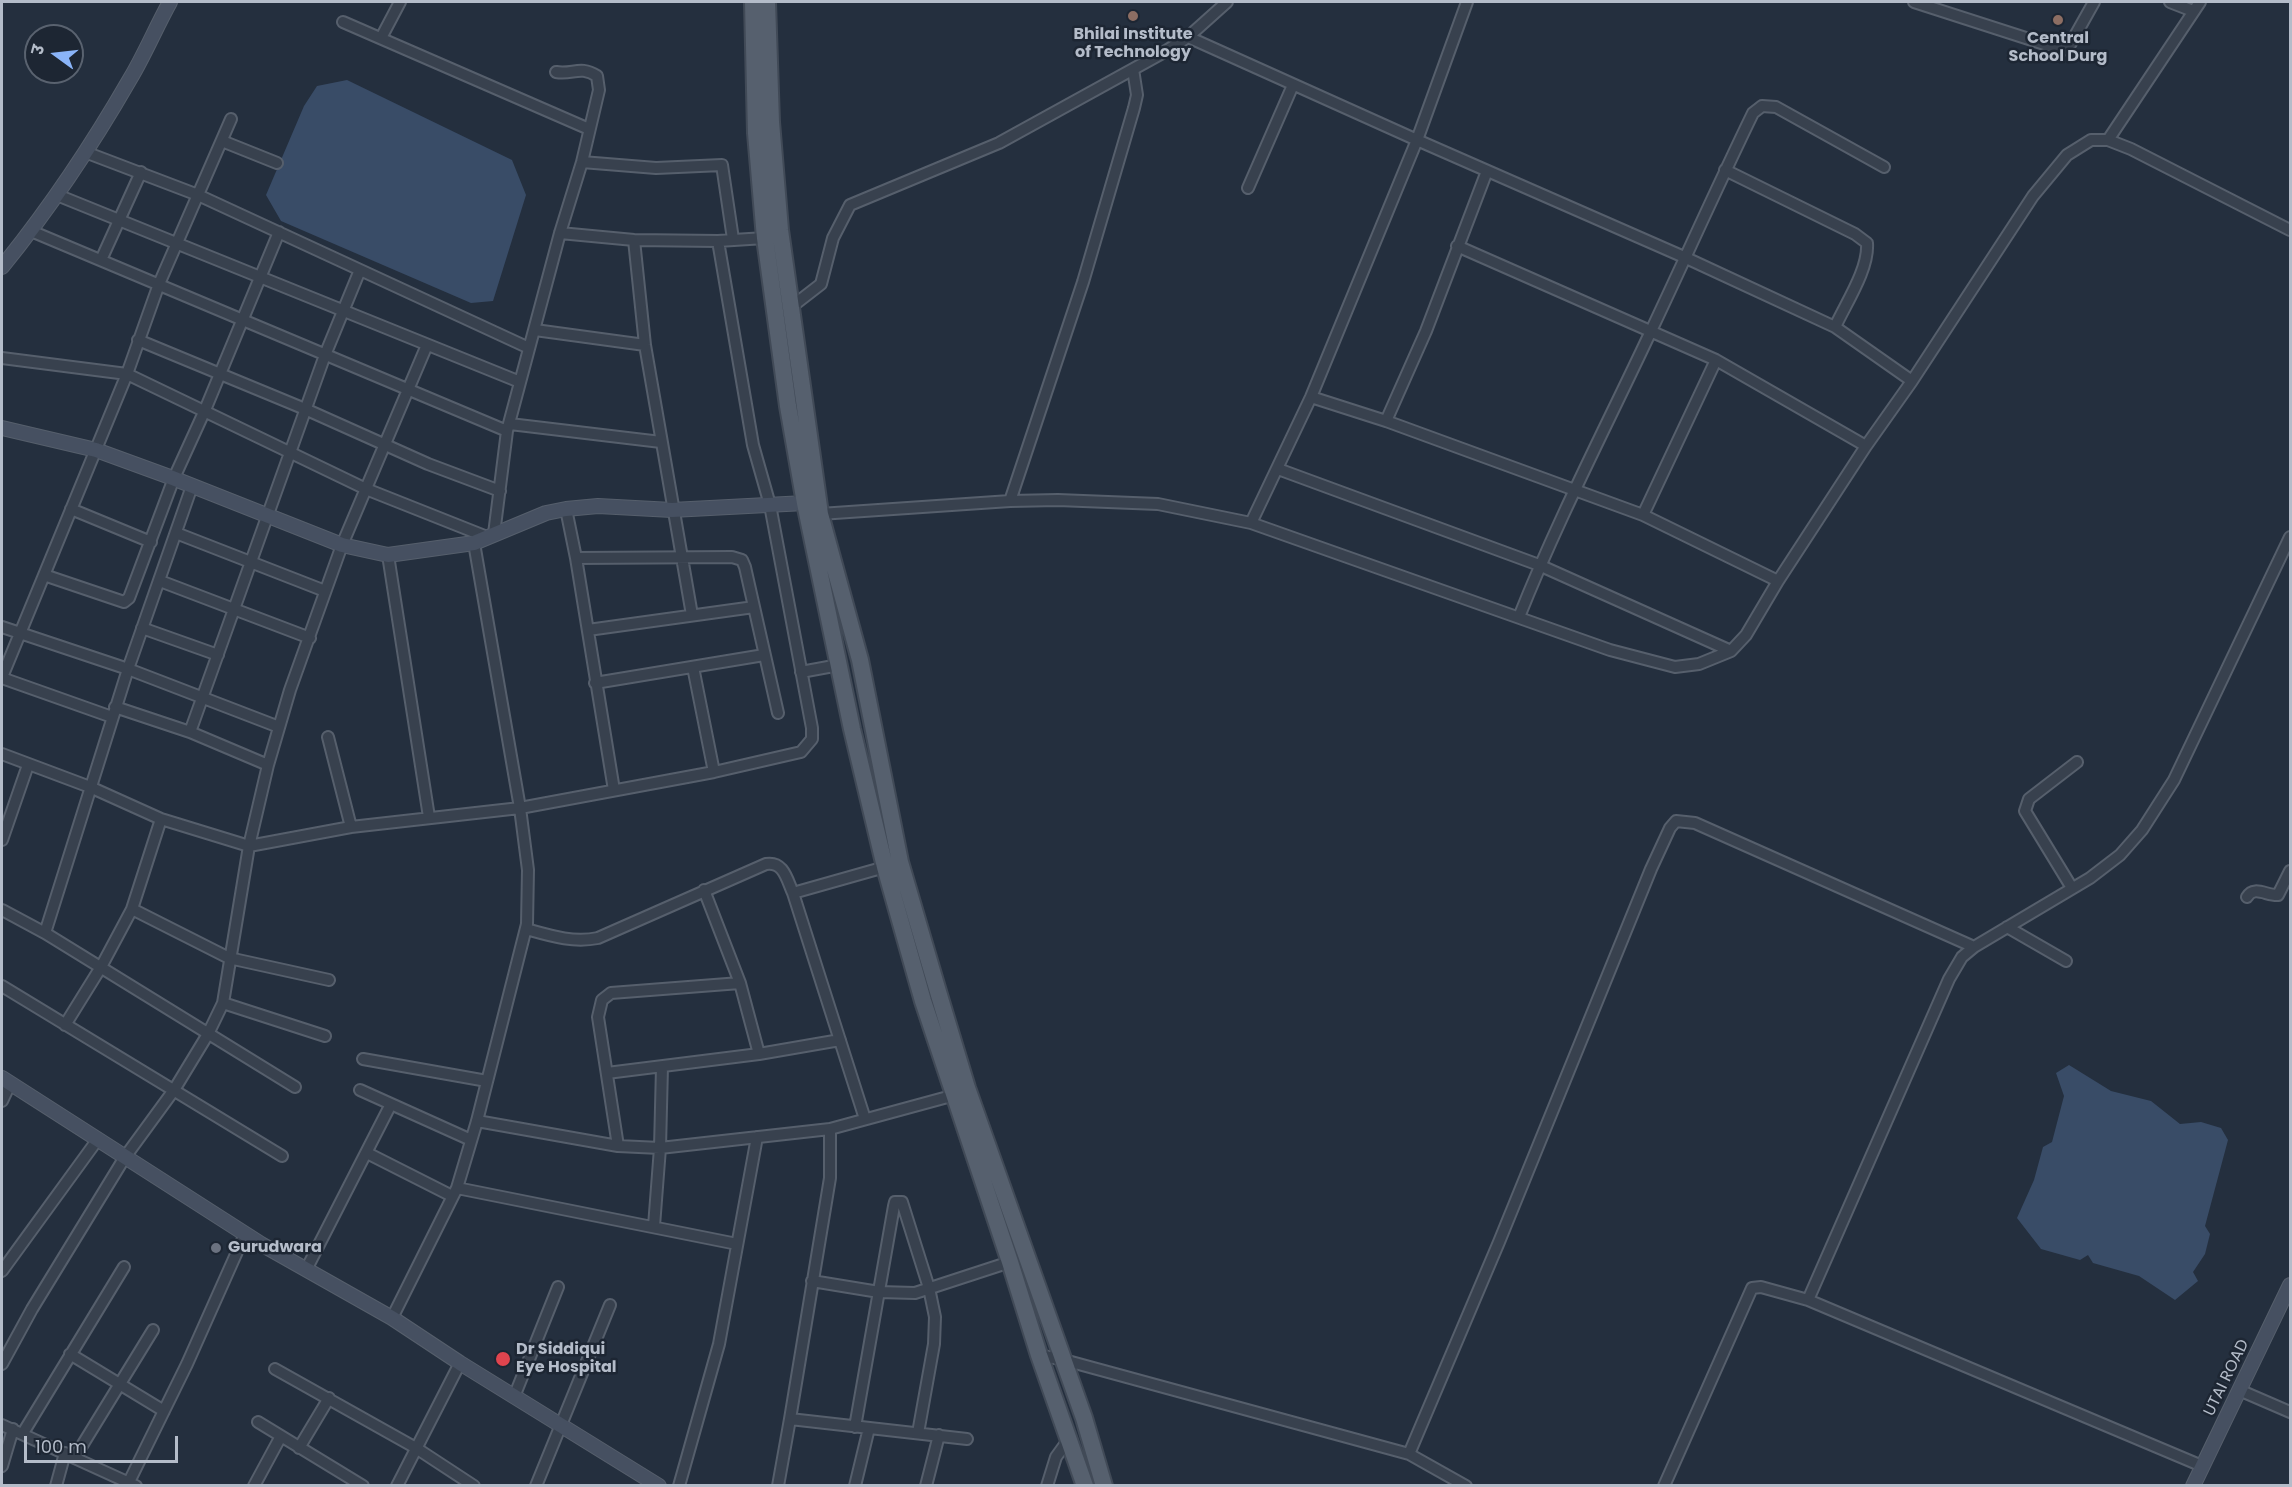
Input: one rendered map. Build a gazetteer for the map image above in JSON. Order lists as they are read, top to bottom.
{
  "streets": {
    "street": ["UTAI ROAD"]
  },
  "places": [
    "Bhilai Institute of Technology",
    "Central School Durg",
    "Gurudwara",
    "Dr Siddiqui Eye Hospital"
  ],
  "scale_bar": "100 m",
  "north": "left"
}
